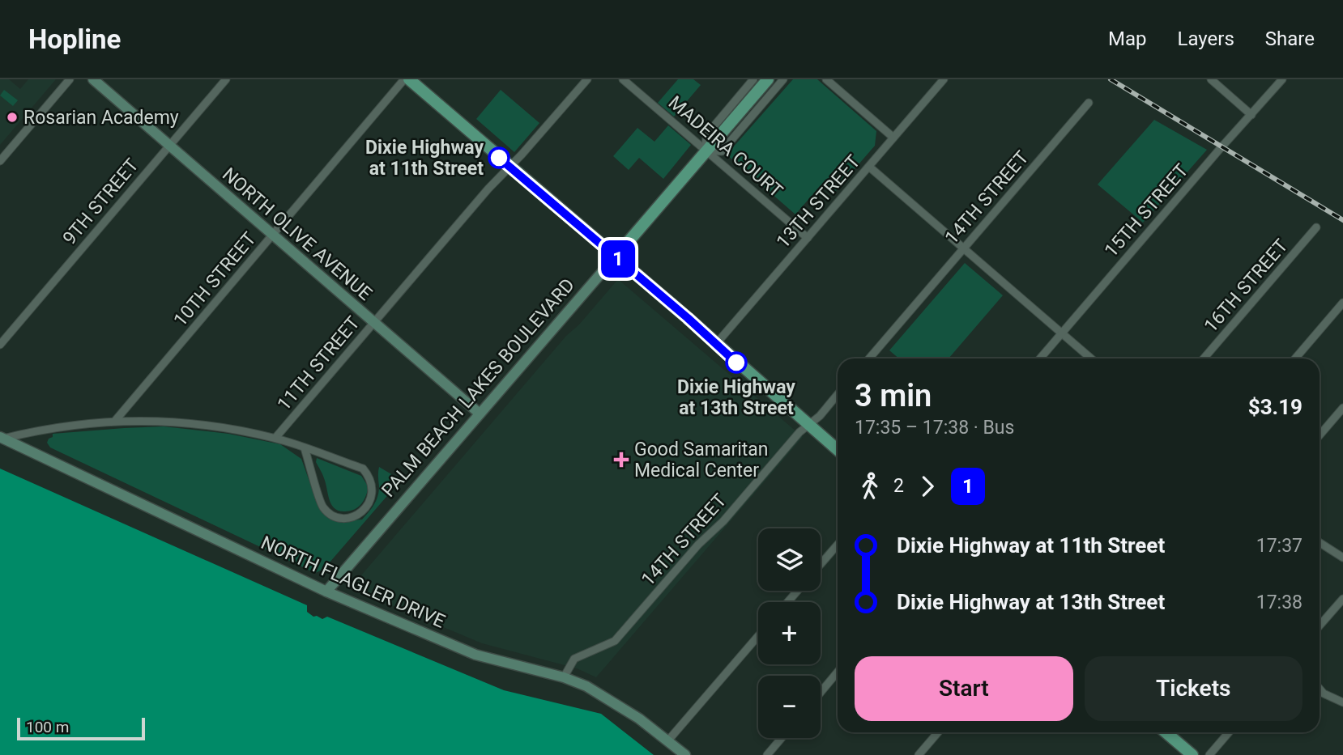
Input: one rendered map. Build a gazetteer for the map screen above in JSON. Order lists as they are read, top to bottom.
{
  "streets": {
    "main road": ["PALM BEACH LAKES BOULEVARD"],
    "street": [
      "MADEIRA COURT",
      "14TH STREET",
      "9TH STREET",
      "13TH STREET",
      "15TH STREET",
      "NORTH OLIVE AVENUE",
      "10TH STREET",
      "16TH STREET",
      "11TH STREET",
      "NORTH FLAGLER DRIVE"
    ]
  },
  "crossings": [
    ["MADEIRA COURT", "13TH STREET"],
    ["MADEIRA COURT", "PALM BEACH LAKES BOULEVARD"],
    ["14TH STREET", "NORTH FLAGLER DRIVE"],
    ["9TH STREET", "NORTH OLIVE AVENUE"],
    ["NORTH OLIVE AVENUE", "10TH STREET"],
    ["NORTH OLIVE AVENUE", "11TH STREET"],
    ["NORTH OLIVE AVENUE", "PALM BEACH LAKES BOULEVARD"],
    ["10TH STREET", "NORTH FLAGLER DRIVE"],
    ["11TH STREET", "NORTH FLAGLER DRIVE"],
    ["PALM BEACH LAKES BOULEVARD", "NORTH FLAGLER DRIVE"]
  ],
  "places": {
    "other": ["Rosarian Academy", "Dixie Highway at 11th Street", "Dixie Highway at 13th Street"],
    "health": ["Good Samaritan Medical Center"]
  },
  "lines": ["bus line 1"],
  "scale_bar": "100 m",
  "page": {
    "header": "Hopline",
    "nav": ["Map", "Layers", "Share"],
    "on_map": "1",
    "heading": ["3 min", "17:35 – 17:38 · Bus", "$3.19"],
    "legs": ["2", "1"],
    "list": [
      {
        "name": "Dixie Highway at 11th Street",
        "value": "17:37"
      },
      {
        "name": "Dixie Highway at 13th Street",
        "value": "17:38"
      }
    ],
    "map_buttons": ["+", "−"],
    "buttons": ["Start", "Tickets"],
    "scale": "100 m"
  }
}
